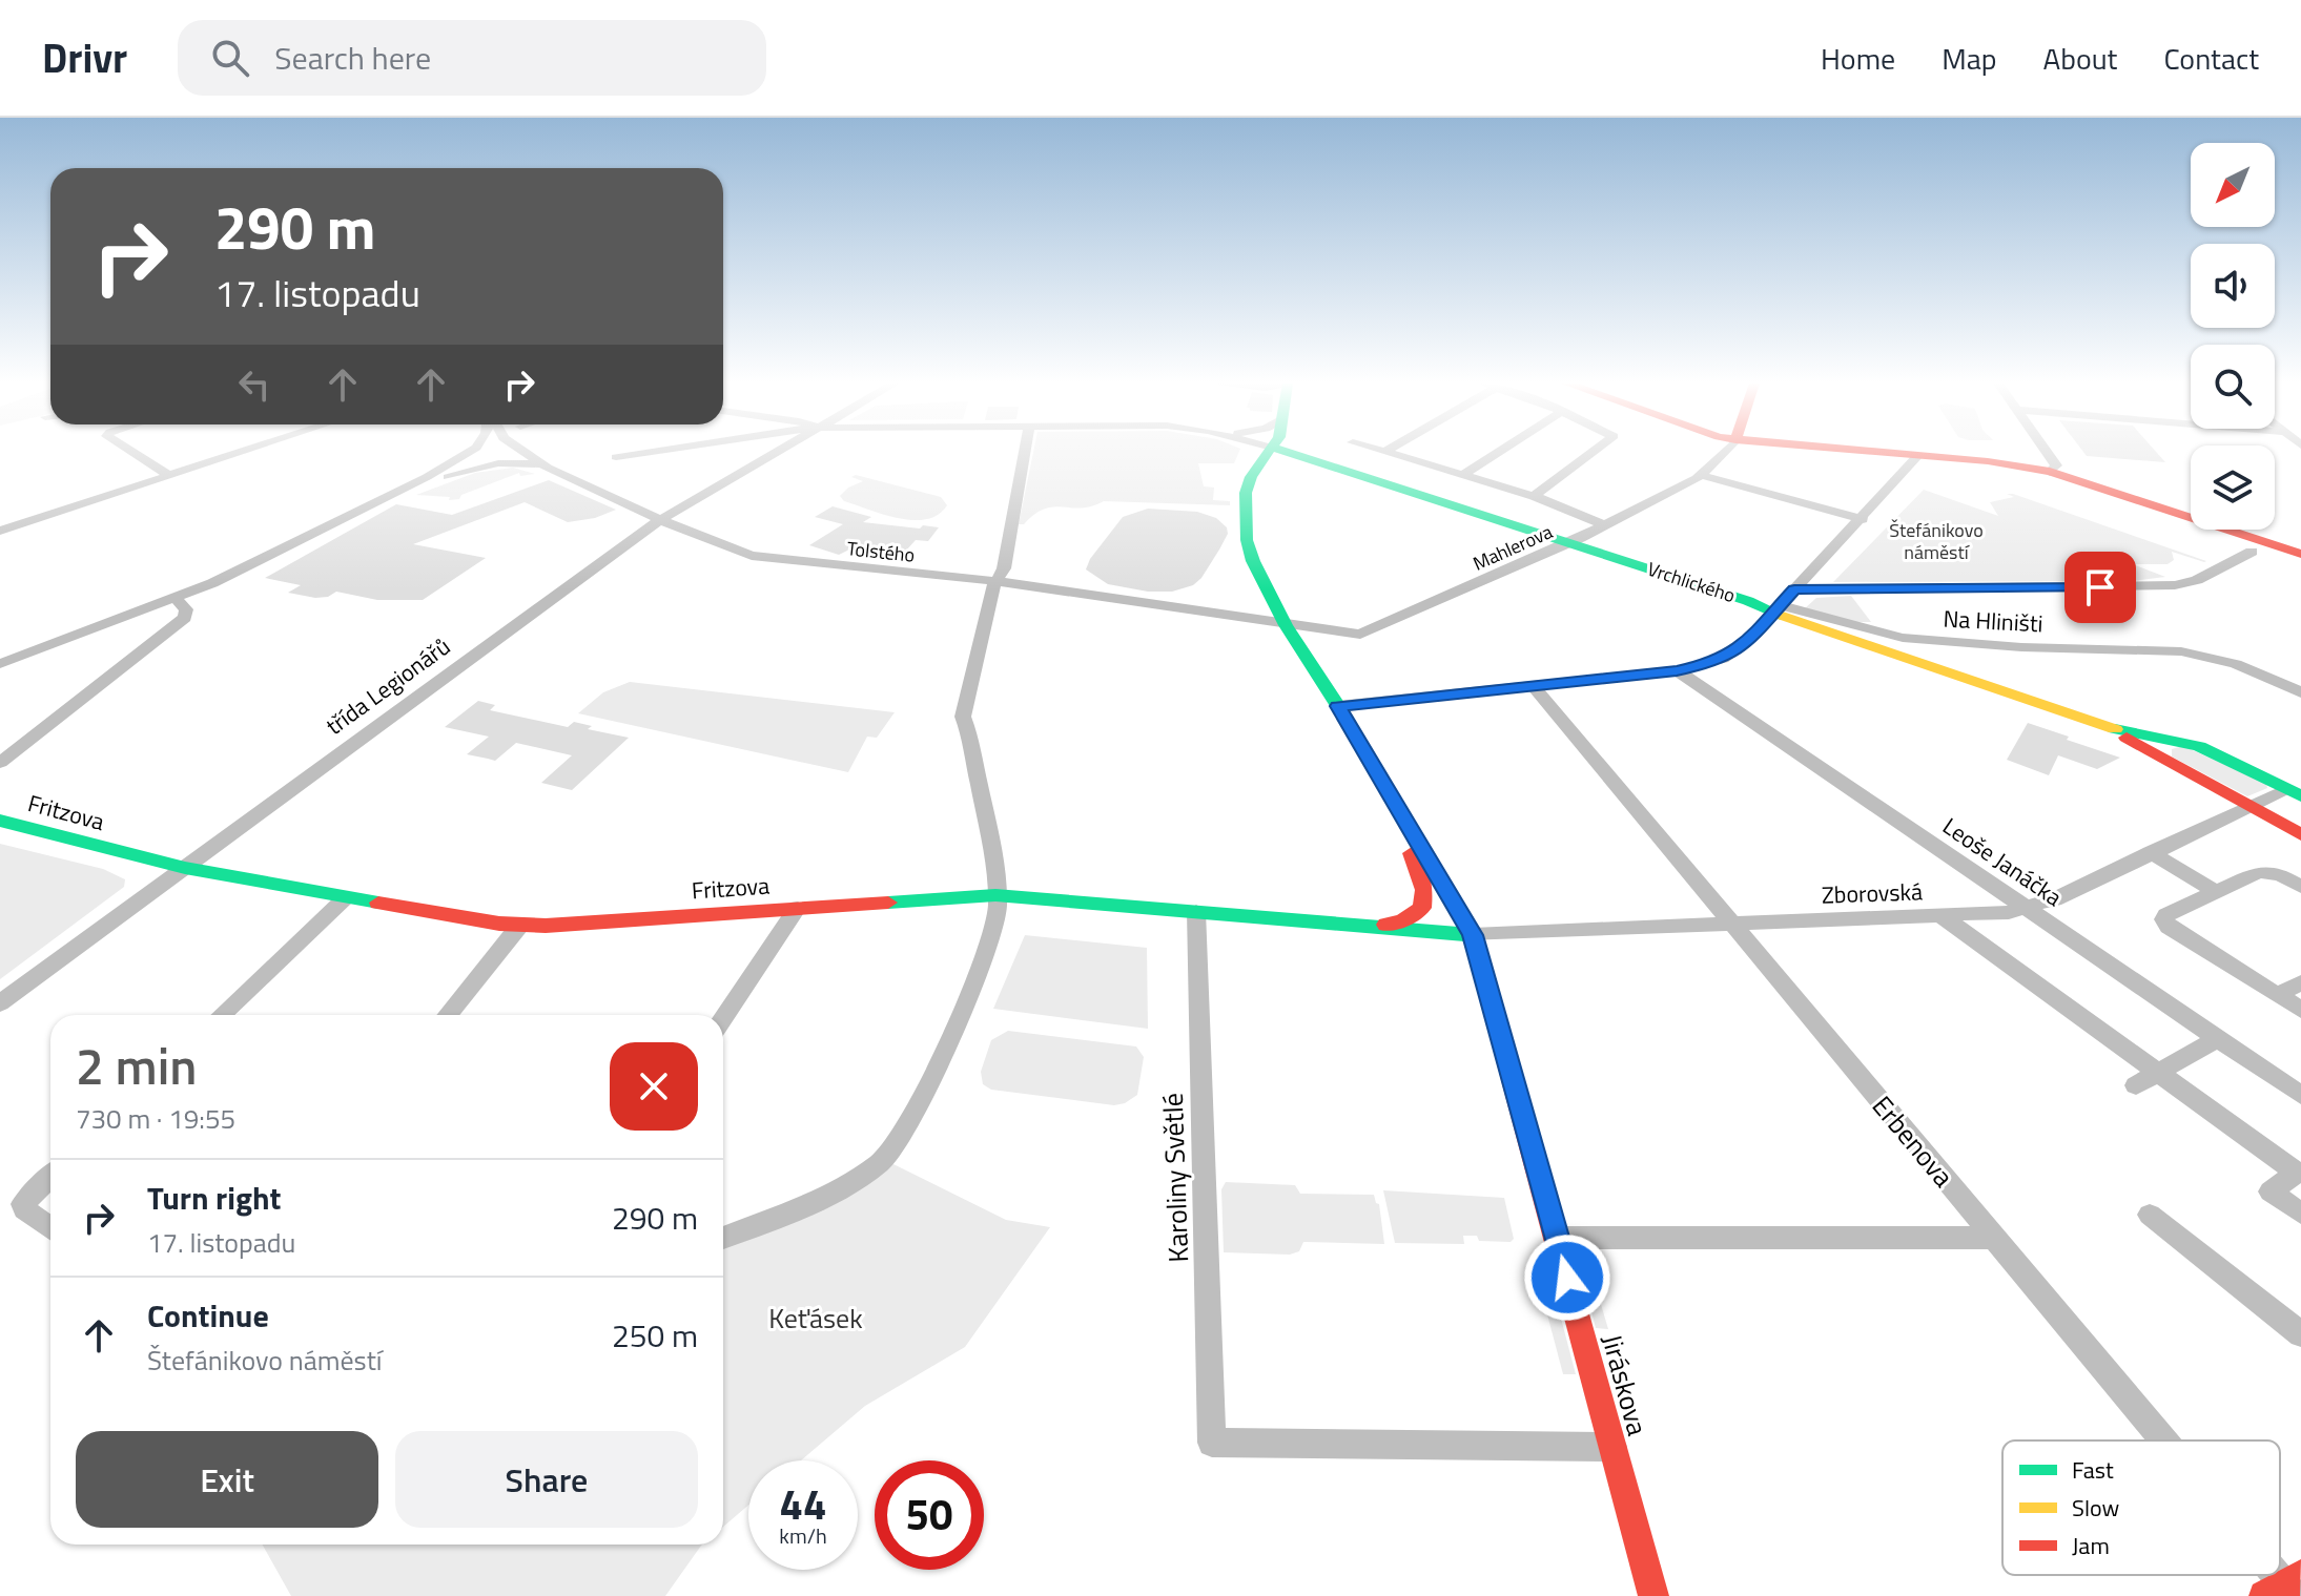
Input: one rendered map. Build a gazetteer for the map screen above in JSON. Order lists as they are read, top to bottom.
{
  "streets": {
    "street": [
      "Mahlerova",
      "Tolstého",
      "Vrchlického",
      "Na Hliništi",
      "třída Legionářů",
      "Fritzova",
      "Leoše Janáčka",
      "Zborovská",
      "Erbenova",
      "Karoliny Světlé",
      "Jiráskova"
    ]
  },
  "crossings": [
    ["Mahlerova", "Tolstého"],
    ["Mahlerova", "Vrchlického"],
    ["Mahlerova", "Jiráskova"],
    ["Tolstého", "třída Legionářů"],
    ["Tolstého", "Jiráskova"],
    ["Vrchlického", "Na Hliništi"],
    ["Vrchlického", "Zborovská"],
    ["třída Legionářů", "Fritzova"],
    ["Fritzova", "Zborovská"],
    ["Fritzova", "Karoliny Světlé"],
    ["Fritzova", "Jiráskova"],
    ["Leoše Janáčka", "Zborovská"],
    ["Zborovská", "Erbenova"],
    ["Zborovská", "Jiráskova"],
    ["Karoliny Světlé", "Jiráskova"]
  ],
  "parks": ["Štefánikovo náměstí", "Keťásek"],
  "legend": ["Fast", "Slow", "Jam"],
  "north": "bottom left",
  "page": {
    "header": "Drivr",
    "search": "Search here",
    "nav": [
      "Home",
      "Map",
      "About",
      "Contact"
    ],
    "turn": ["290 m", "17. listopadu"],
    "heading": ["2 min", "730 m · 19:55"],
    "list": [
      {
        "name": "Turn right",
        "note": "17. listopadu",
        "value": "290 m"
      },
      {
        "name": "Continue",
        "note": "Štefánikovo náměstí",
        "value": "250 m"
      }
    ],
    "buttons": ["Exit", "Share"],
    "speed": "44 km/h",
    "limit": "50"
  }
}
